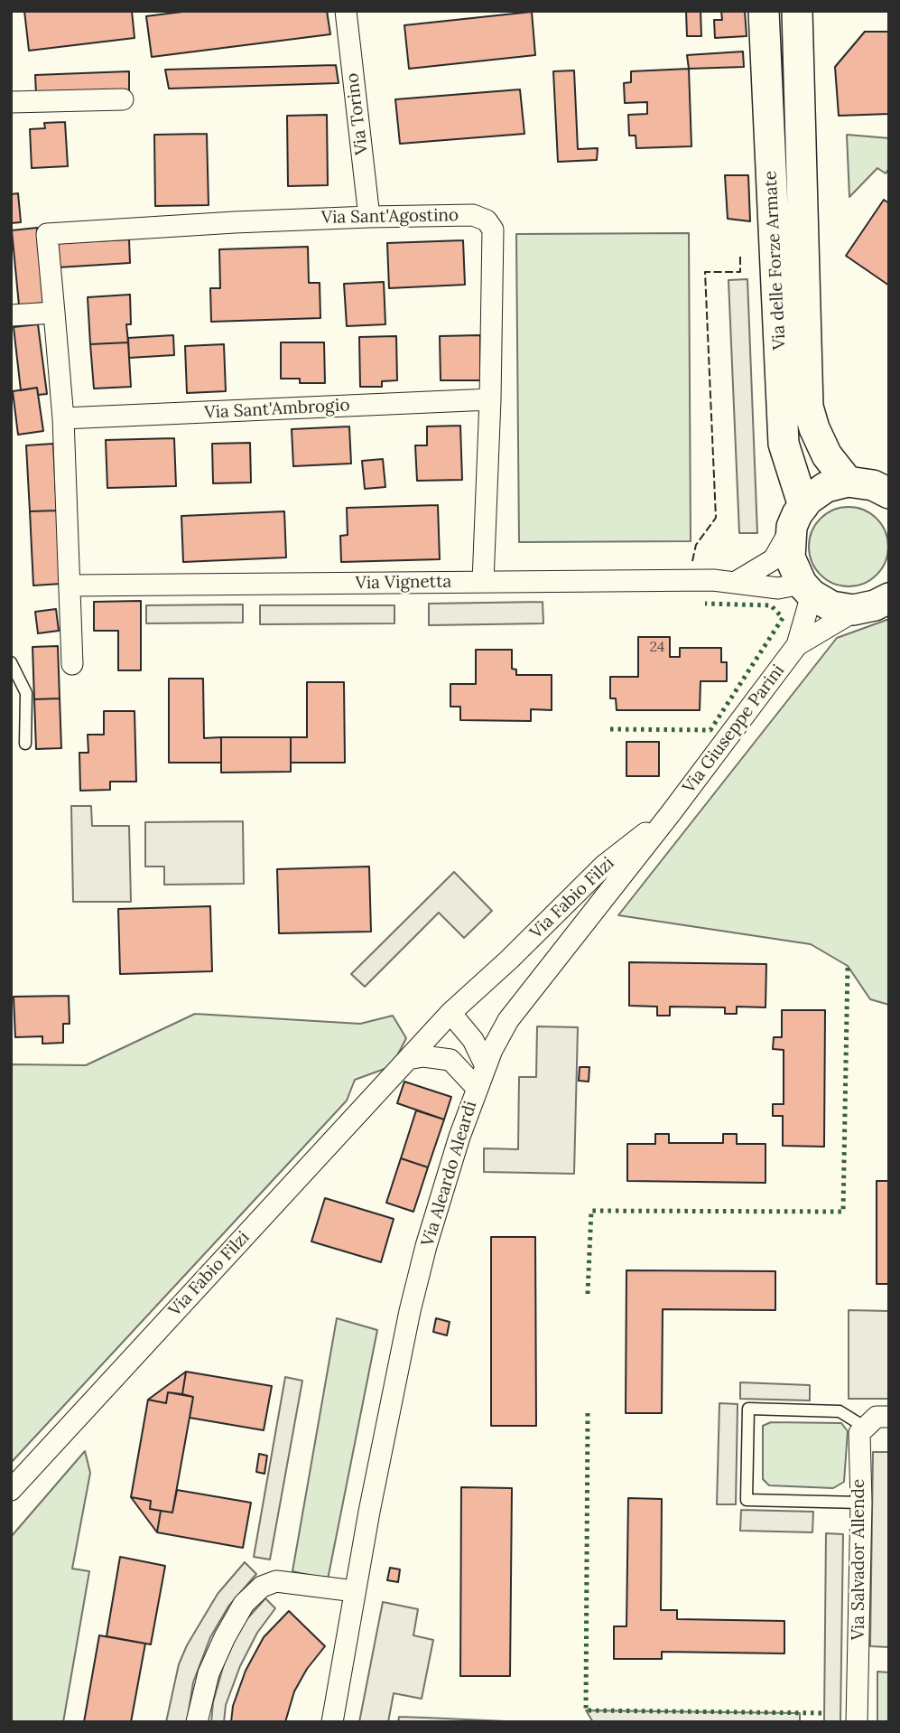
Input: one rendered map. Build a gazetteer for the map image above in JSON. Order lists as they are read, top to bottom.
{
  "streets": {
    "street": [
      "Via Torino",
      "Via Sant'Agostino",
      "Via delle Forze Armate",
      "Via Sant'Ambrogio",
      "Via Vignetta",
      "Via Giuseppe Parini",
      "Via Fabio Filzi",
      "Via Aleardo Aleardi",
      "Via Salvador Allende"
    ]
  },
  "crossings": [
    ["Via Torino", "Via Sant'Agostino"],
    ["Via Sant'Agostino", "Via Sant'Ambrogio"],
    ["Via Sant'Agostino", "Via Vignetta"],
    ["Via Vignetta", "Via Giuseppe Parini"],
    ["Via Giuseppe Parini", "Via Fabio Filzi"],
    ["Via Giuseppe Parini", "Via Aleardo Aleardi"],
    ["Via Fabio Filzi", "Via Aleardo Aleardi"]
  ],
  "house_numbers": ["24"]
}
